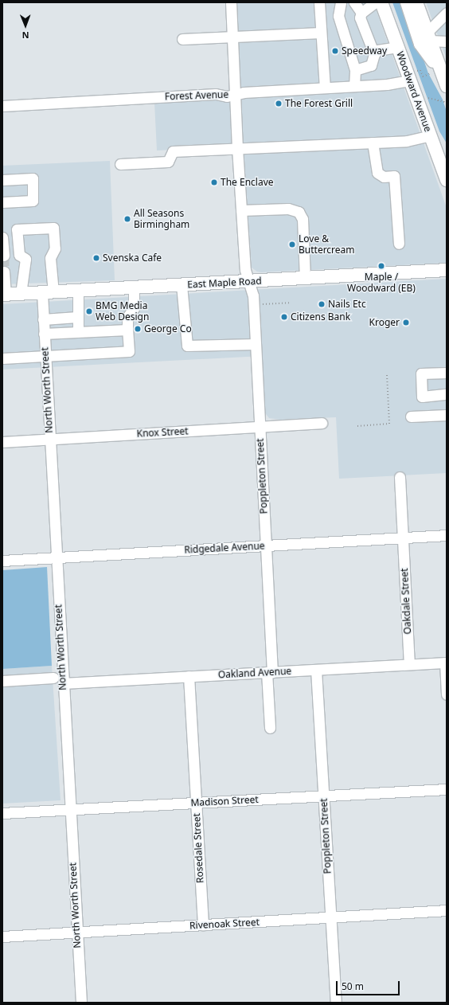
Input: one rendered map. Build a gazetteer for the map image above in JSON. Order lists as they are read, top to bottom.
{
  "streets": {
    "main road": ["Woodward Avenue", "East Maple Road"],
    "street": [
      "Forest Avenue",
      "North Worth Street",
      "Knox Street",
      "Poppleton Street",
      "Ridgedale Avenue",
      "Oakdale Street",
      "Oakland Avenue",
      "Madison Street",
      "Rosedale Street",
      "Rivenoak Street"
    ]
  },
  "crossings": [
    ["Woodward Avenue", "Forest Avenue"],
    ["Forest Avenue", "Poppleton Street"],
    ["East Maple Road", "North Worth Street"],
    ["East Maple Road", "Poppleton Street"],
    ["North Worth Street", "Knox Street"],
    ["North Worth Street", "Ridgedale Avenue"],
    ["North Worth Street", "Oakland Avenue"],
    ["North Worth Street", "Madison Street"],
    ["North Worth Street", "Rivenoak Street"],
    ["Knox Street", "Poppleton Street"],
    ["Poppleton Street", "Ridgedale Avenue"],
    ["Poppleton Street", "Oakland Avenue"],
    ["Poppleton Street", "Madison Street"],
    ["Poppleton Street", "Rivenoak Street"],
    ["Ridgedale Avenue", "Oakdale Street"],
    ["Oakdale Street", "Oakland Avenue"],
    ["Oakland Avenue", "Rosedale Street"],
    ["Madison Street", "Rosedale Street"],
    ["Rosedale Street", "Rivenoak Street"]
  ],
  "places": [
    "Speedway",
    "The Forest Grill",
    "The Enclave",
    "All Seasons Birmingham",
    "Love & Buttercream",
    "Svenska Cafe",
    "Maple / Woodward (EB)",
    "Nails Etc",
    "BMG Media Web Design",
    "Citizens Bank",
    "Kroger",
    "George Co"
  ],
  "scale_bar": "50 m",
  "north": "bottom"
}
